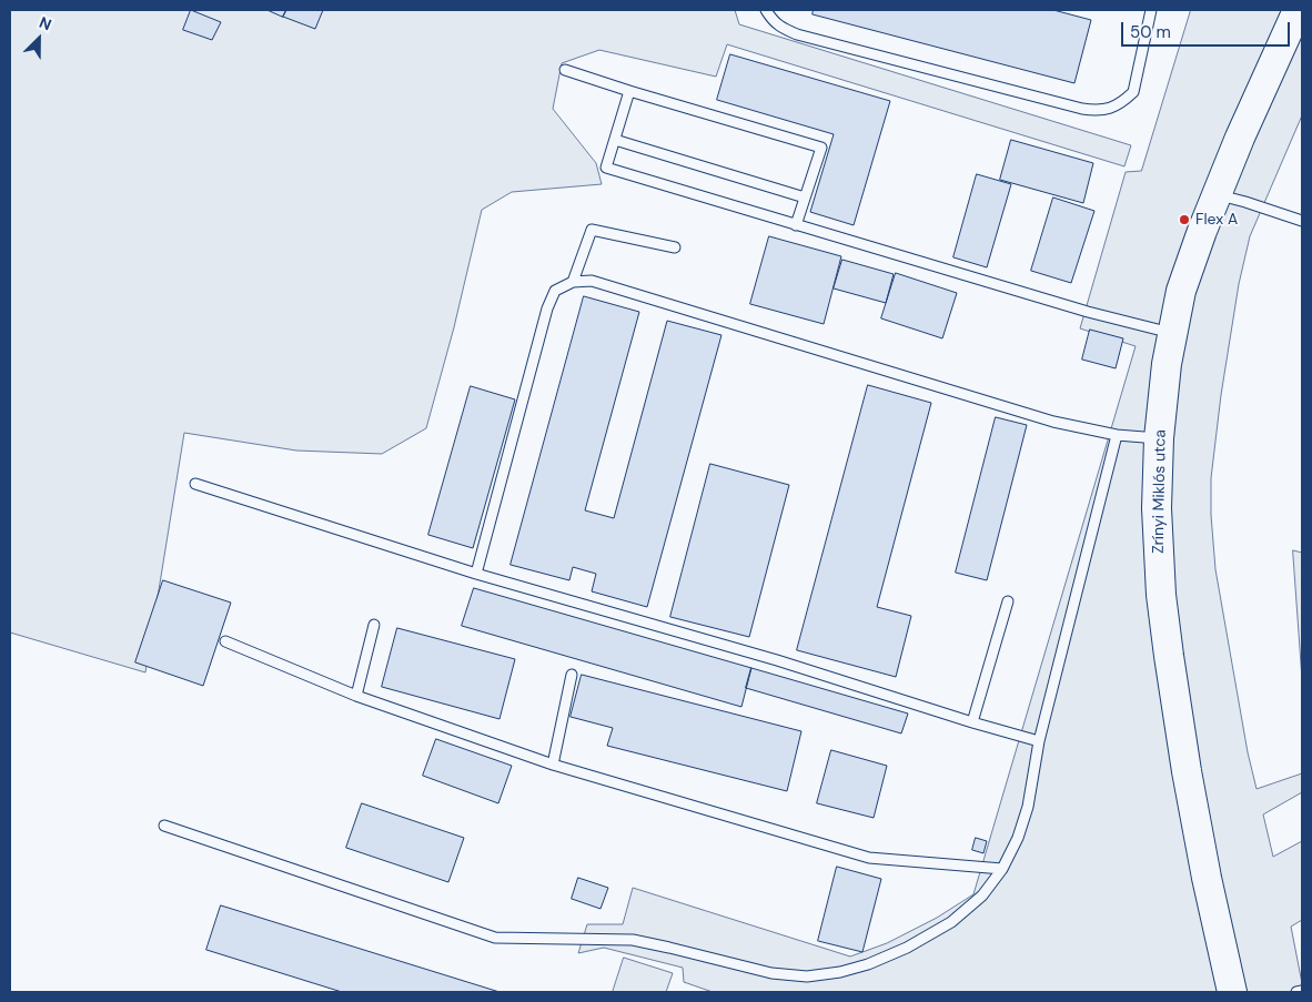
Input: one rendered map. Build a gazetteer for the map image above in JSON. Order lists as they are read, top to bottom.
{
  "streets": {
    "main road": ["Zrínyi Miklós utca"]
  },
  "places": ["Flex A"],
  "scale_bar": "50 m",
  "north": "top right"
}
